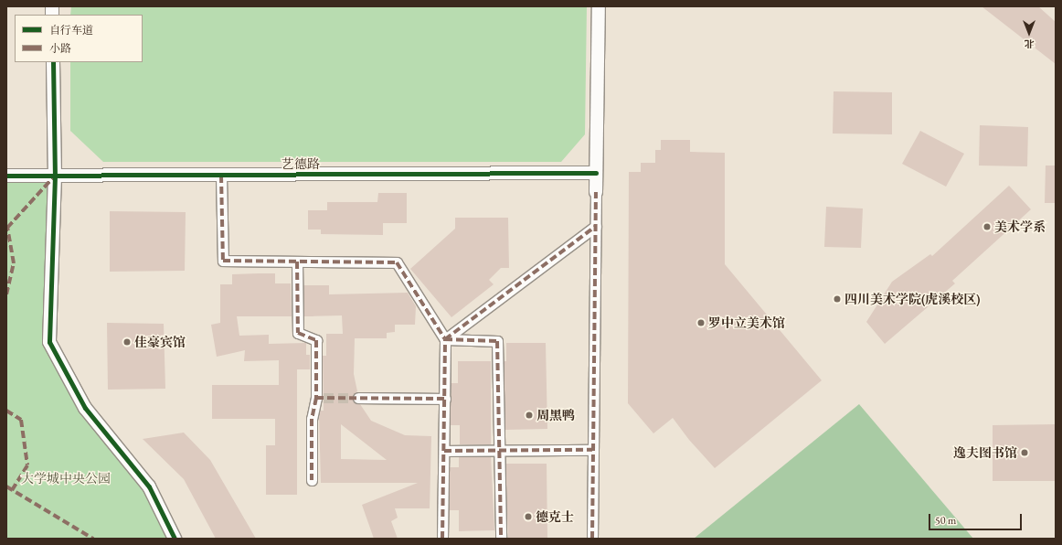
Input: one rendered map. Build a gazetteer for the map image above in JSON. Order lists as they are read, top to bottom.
{
  "streets": {
    "street": ["艺德路"]
  },
  "parks": ["大学城中央公园"],
  "places": [
    "美术学系",
    "四川美术学院(虎溪校区)",
    "罗中立美术馆",
    "佳豪宾馆",
    "周黑鸭",
    "逸夫图书馆",
    "德克士"
  ],
  "legend": ["自行车道", "小路"],
  "scale_bar": "50 m",
  "north": "bottom"
}
